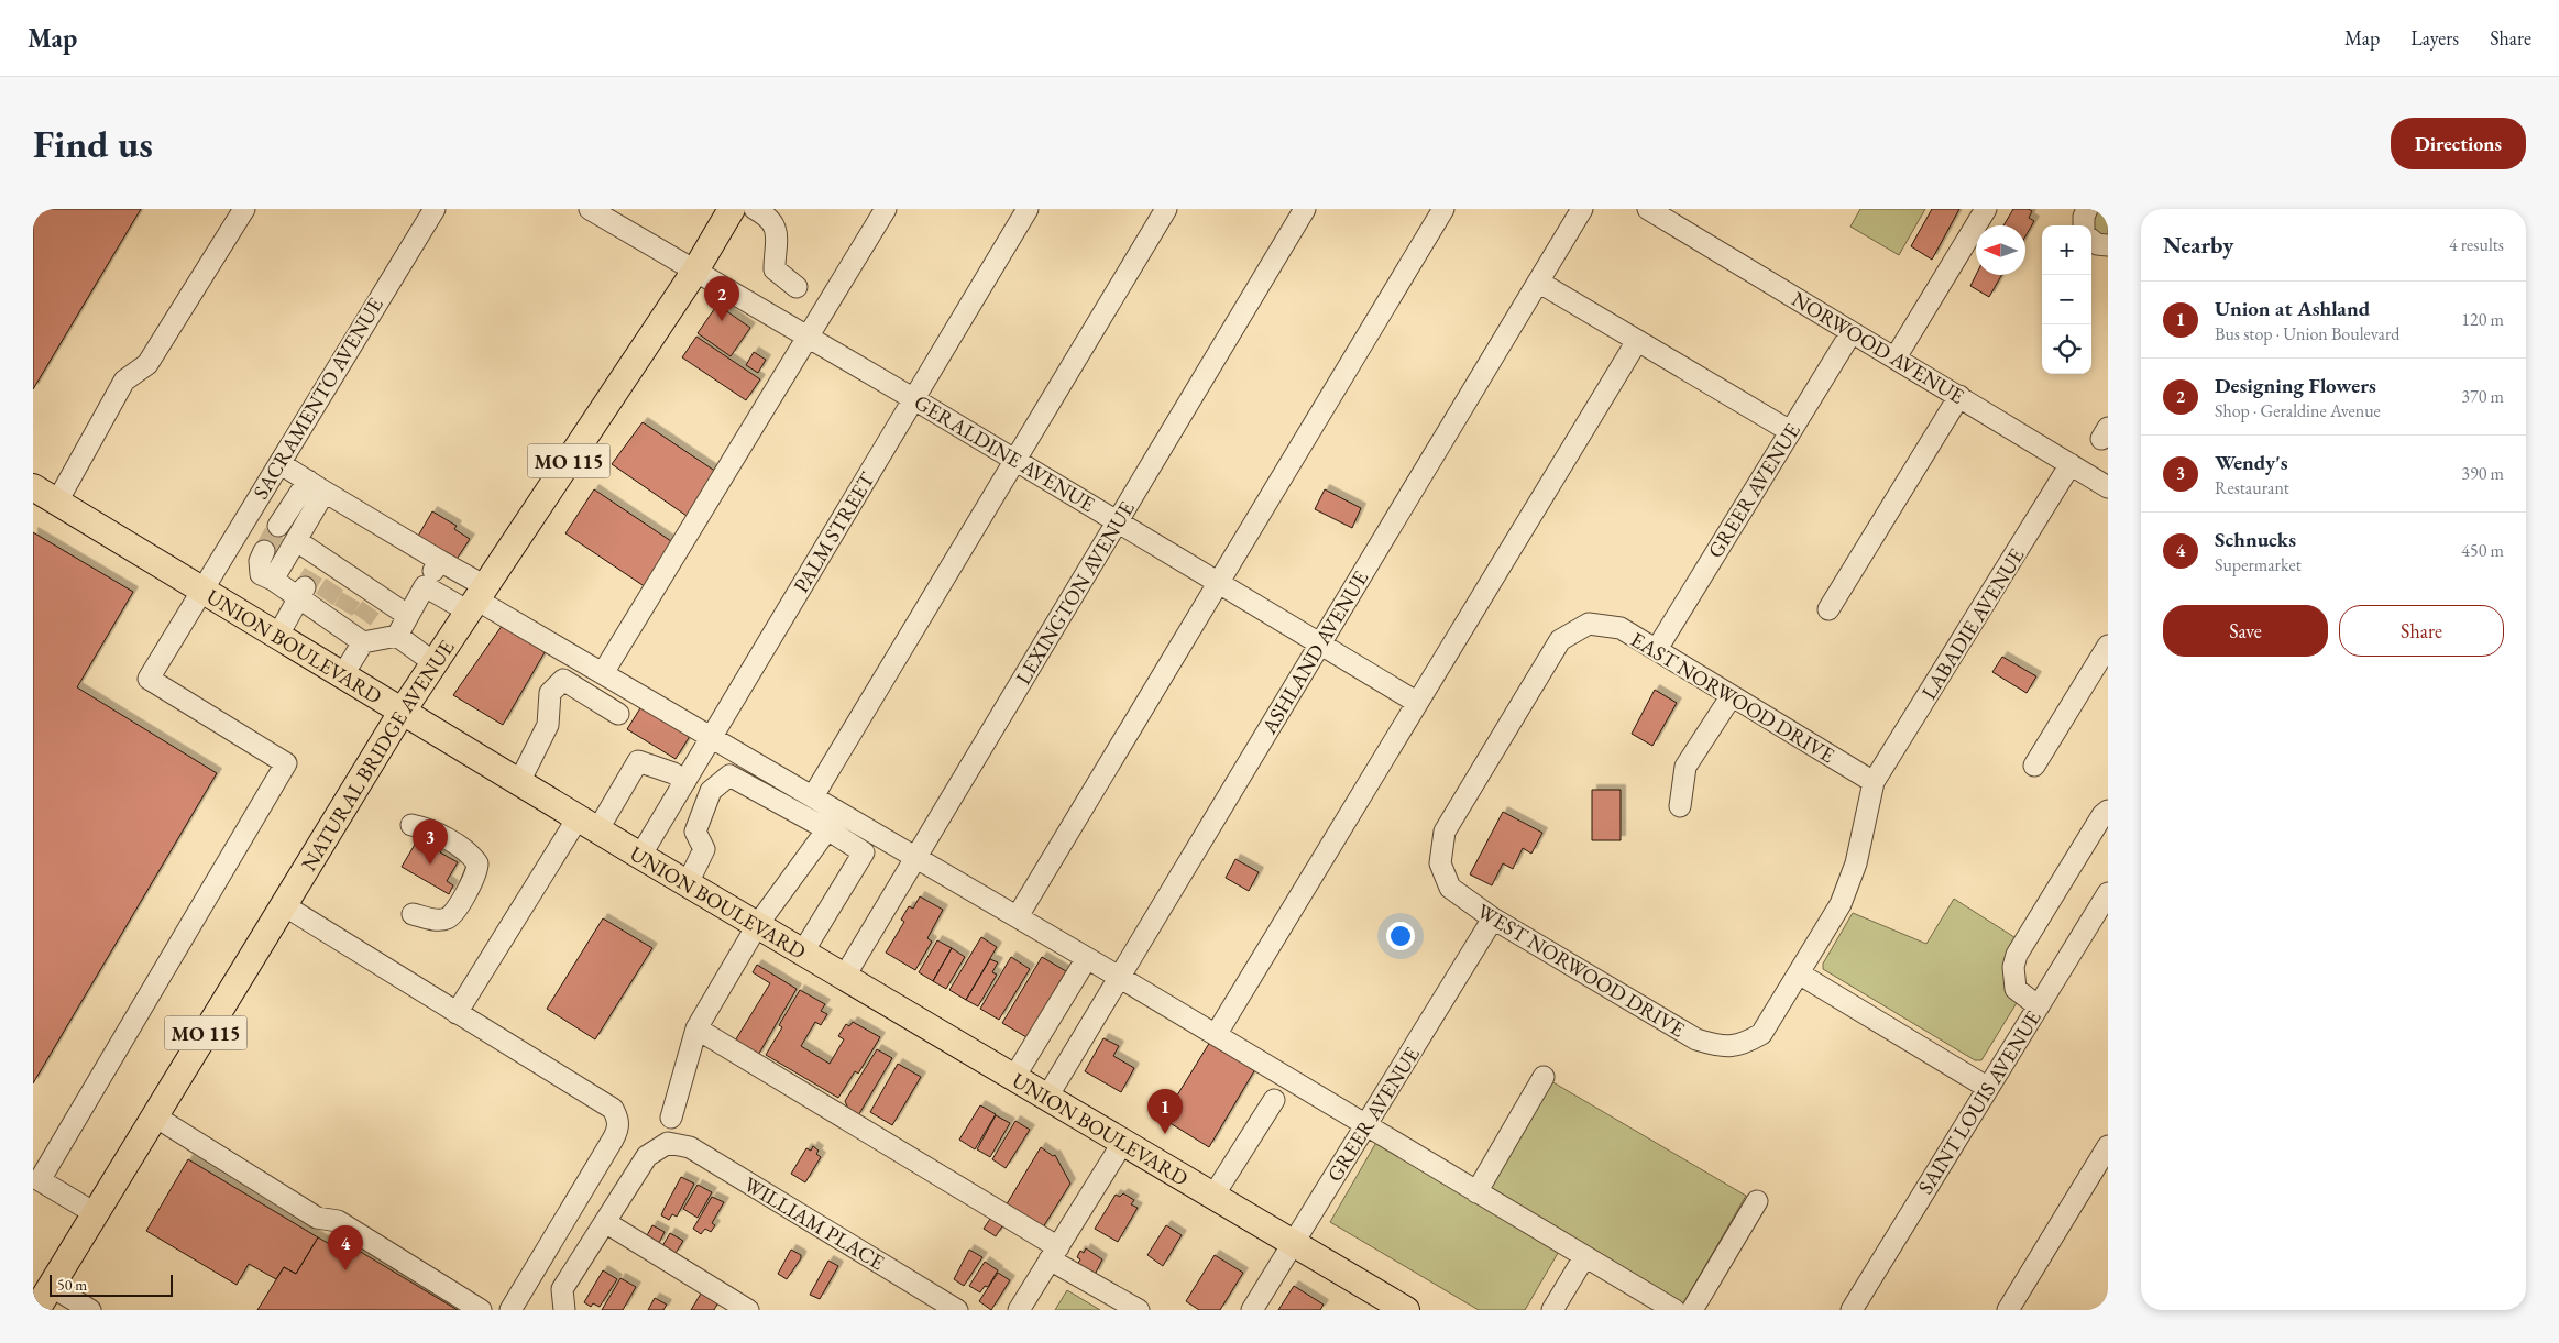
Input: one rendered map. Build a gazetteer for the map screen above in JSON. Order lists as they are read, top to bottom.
{
  "streets": {
    "main road": ["MO 115", "UNION BOULEVARD", "NATURAL BRIDGE AVENUE"],
    "street": [
      "NORWOOD AVENUE",
      "SACRAMENTO AVENUE",
      "GERALDINE AVENUE",
      "GREER AVENUE",
      "PALM STREET",
      "LEXINGTON AVENUE",
      "LABADIE AVENUE",
      "ASHLAND AVENUE",
      "EAST NORWOOD DRIVE",
      "WEST NORWOOD DRIVE",
      "SAINT LOUIS AVENUE",
      "WILLIAM PLACE"
    ]
  },
  "crossings": [
    ["NORWOOD AVENUE", "GREER AVENUE"],
    ["NORWOOD AVENUE", "LABADIE AVENUE"],
    ["SACRAMENTO AVENUE", "UNION BOULEVARD"],
    ["SACRAMENTO AVENUE", "NATURAL BRIDGE AVENUE"],
    ["GERALDINE AVENUE", "PALM STREET"],
    ["GERALDINE AVENUE", "LEXINGTON AVENUE"],
    ["GERALDINE AVENUE", "ASHLAND AVENUE"],
    ["GERALDINE AVENUE", "NATURAL BRIDGE AVENUE"],
    ["GREER AVENUE", "UNION BOULEVARD"],
    ["GREER AVENUE", "EAST NORWOOD DRIVE"],
    ["GREER AVENUE", "WEST NORWOOD DRIVE"],
    ["PALM STREET", "UNION BOULEVARD"],
    ["LEXINGTON AVENUE", "UNION BOULEVARD"],
    ["LABADIE AVENUE", "EAST NORWOOD DRIVE"],
    ["LABADIE AVENUE", "WEST NORWOOD DRIVE"],
    ["UNION BOULEVARD", "ASHLAND AVENUE"],
    ["UNION BOULEVARD", "NATURAL BRIDGE AVENUE"],
    ["EAST NORWOOD DRIVE", "WEST NORWOOD DRIVE"]
  ],
  "scale_bar": "50 m",
  "north": "left",
  "page": {
    "header": "Map",
    "nav": ["Map", "Layers", "Share"],
    "buttons": [
      "Directions",
      ["Save", "Share"]
    ],
    "title": "Find us",
    "heading": ["Nearby", "4 results"],
    "map_buttons": ["+", "−"],
    "pins": [
      "2",
      "3",
      "1",
      "4"
    ],
    "list": [
      {
        "mark": "1",
        "name": "Union at Ashland",
        "note": "Bus stop · Union Boulevard",
        "value": "120 m"
      },
      {
        "mark": "2",
        "name": "Designing Flowers",
        "note": "Shop · Geraldine Avenue",
        "value": "370 m"
      },
      {
        "mark": "3",
        "name": "Wendy's",
        "note": "Restaurant",
        "value": "390 m"
      },
      {
        "mark": "4",
        "name": "Schnucks",
        "note": "Supermarket",
        "value": "450 m"
      }
    ],
    "scale": "50 m"
  }
}
